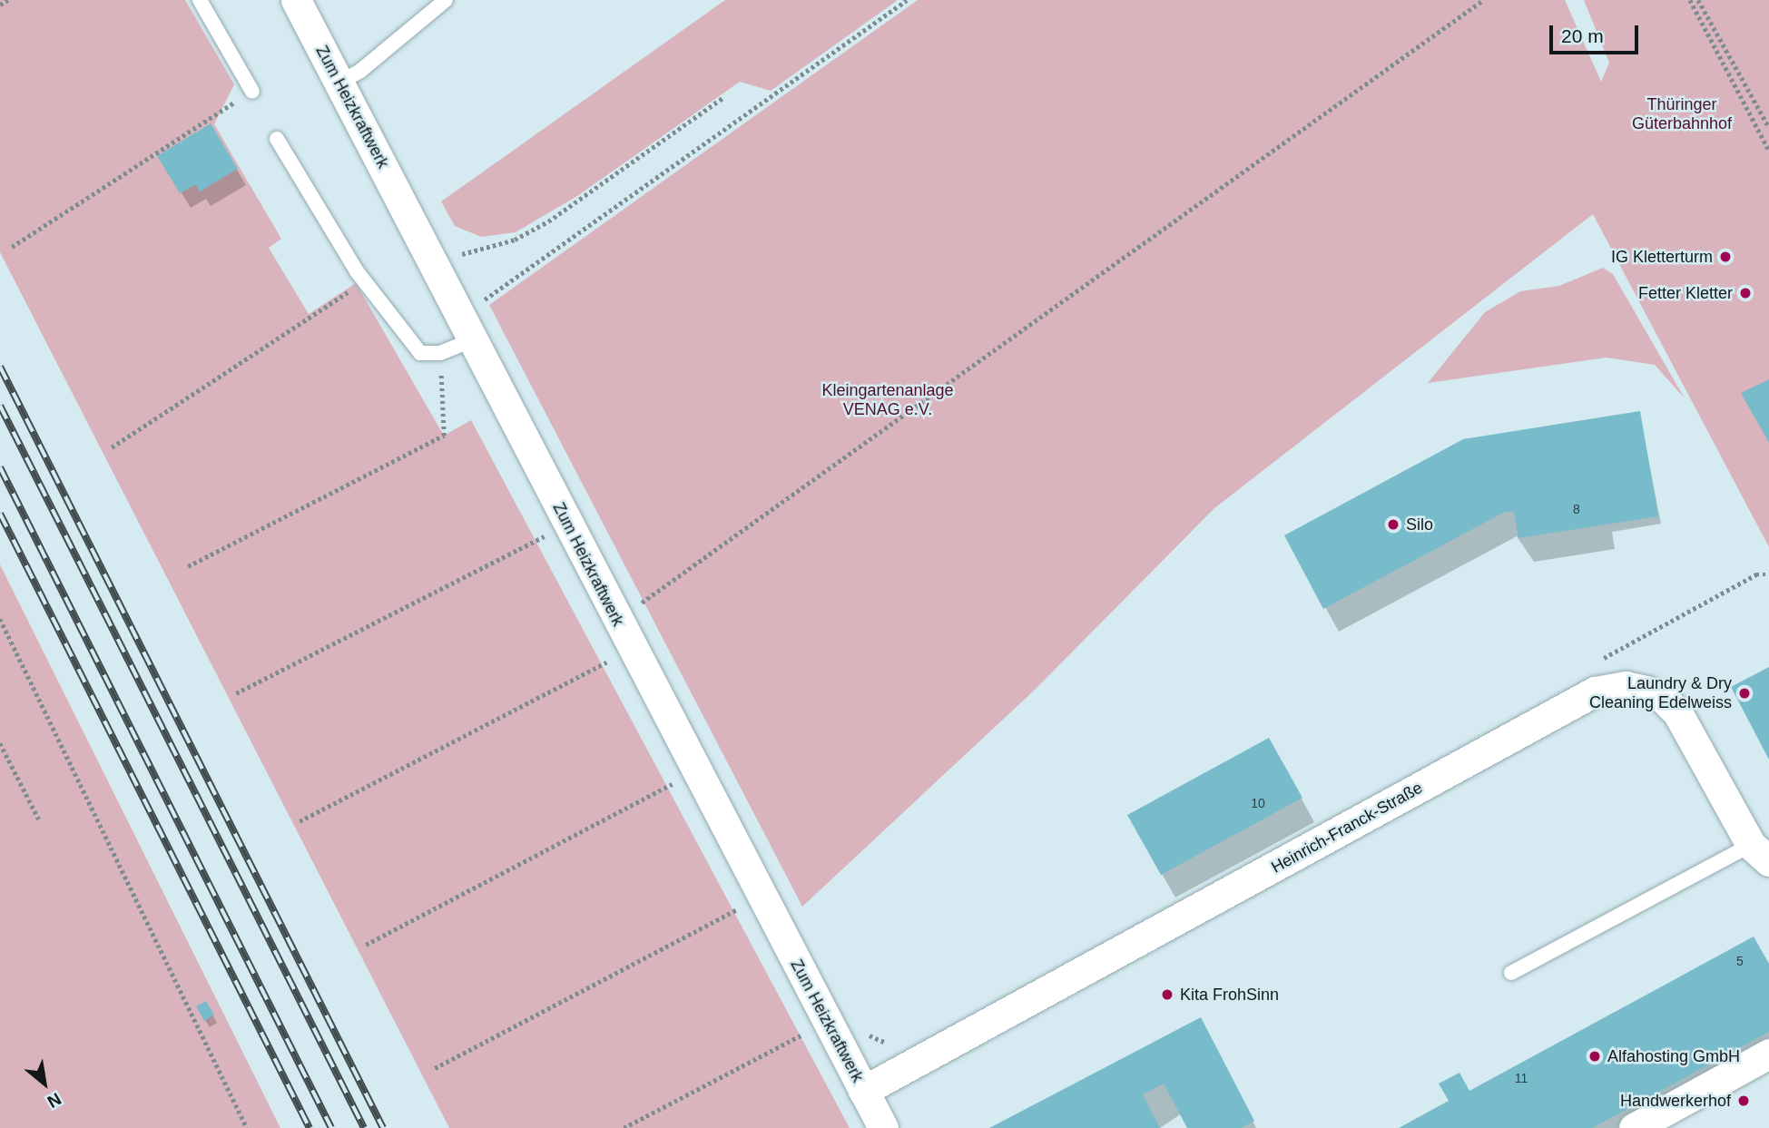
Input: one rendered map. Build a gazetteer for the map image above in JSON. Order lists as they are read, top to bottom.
{
  "streets": {
    "street": ["Zum Heizkraftwerk", "Heinrich-Franck-Straße"]
  },
  "crossings": [
    ["Zum Heizkraftwerk", "Heinrich-Franck-Straße"]
  ],
  "parks": ["Thüringer Güterbahnhof", "Kleingartenanlage VENAG e.V."],
  "places": [
    "IG Kletterturm",
    "Fetter Kletter",
    "Silo",
    "Laundry & Dry Cleaning Edelweiss",
    "Kita FrohSinn",
    "Alfahosting GmbH",
    "Handwerkerhof"
  ],
  "house_numbers": [
    "8",
    "10",
    "5",
    "11"
  ],
  "scale_bar": "20 m",
  "north": "bottom right"
}
